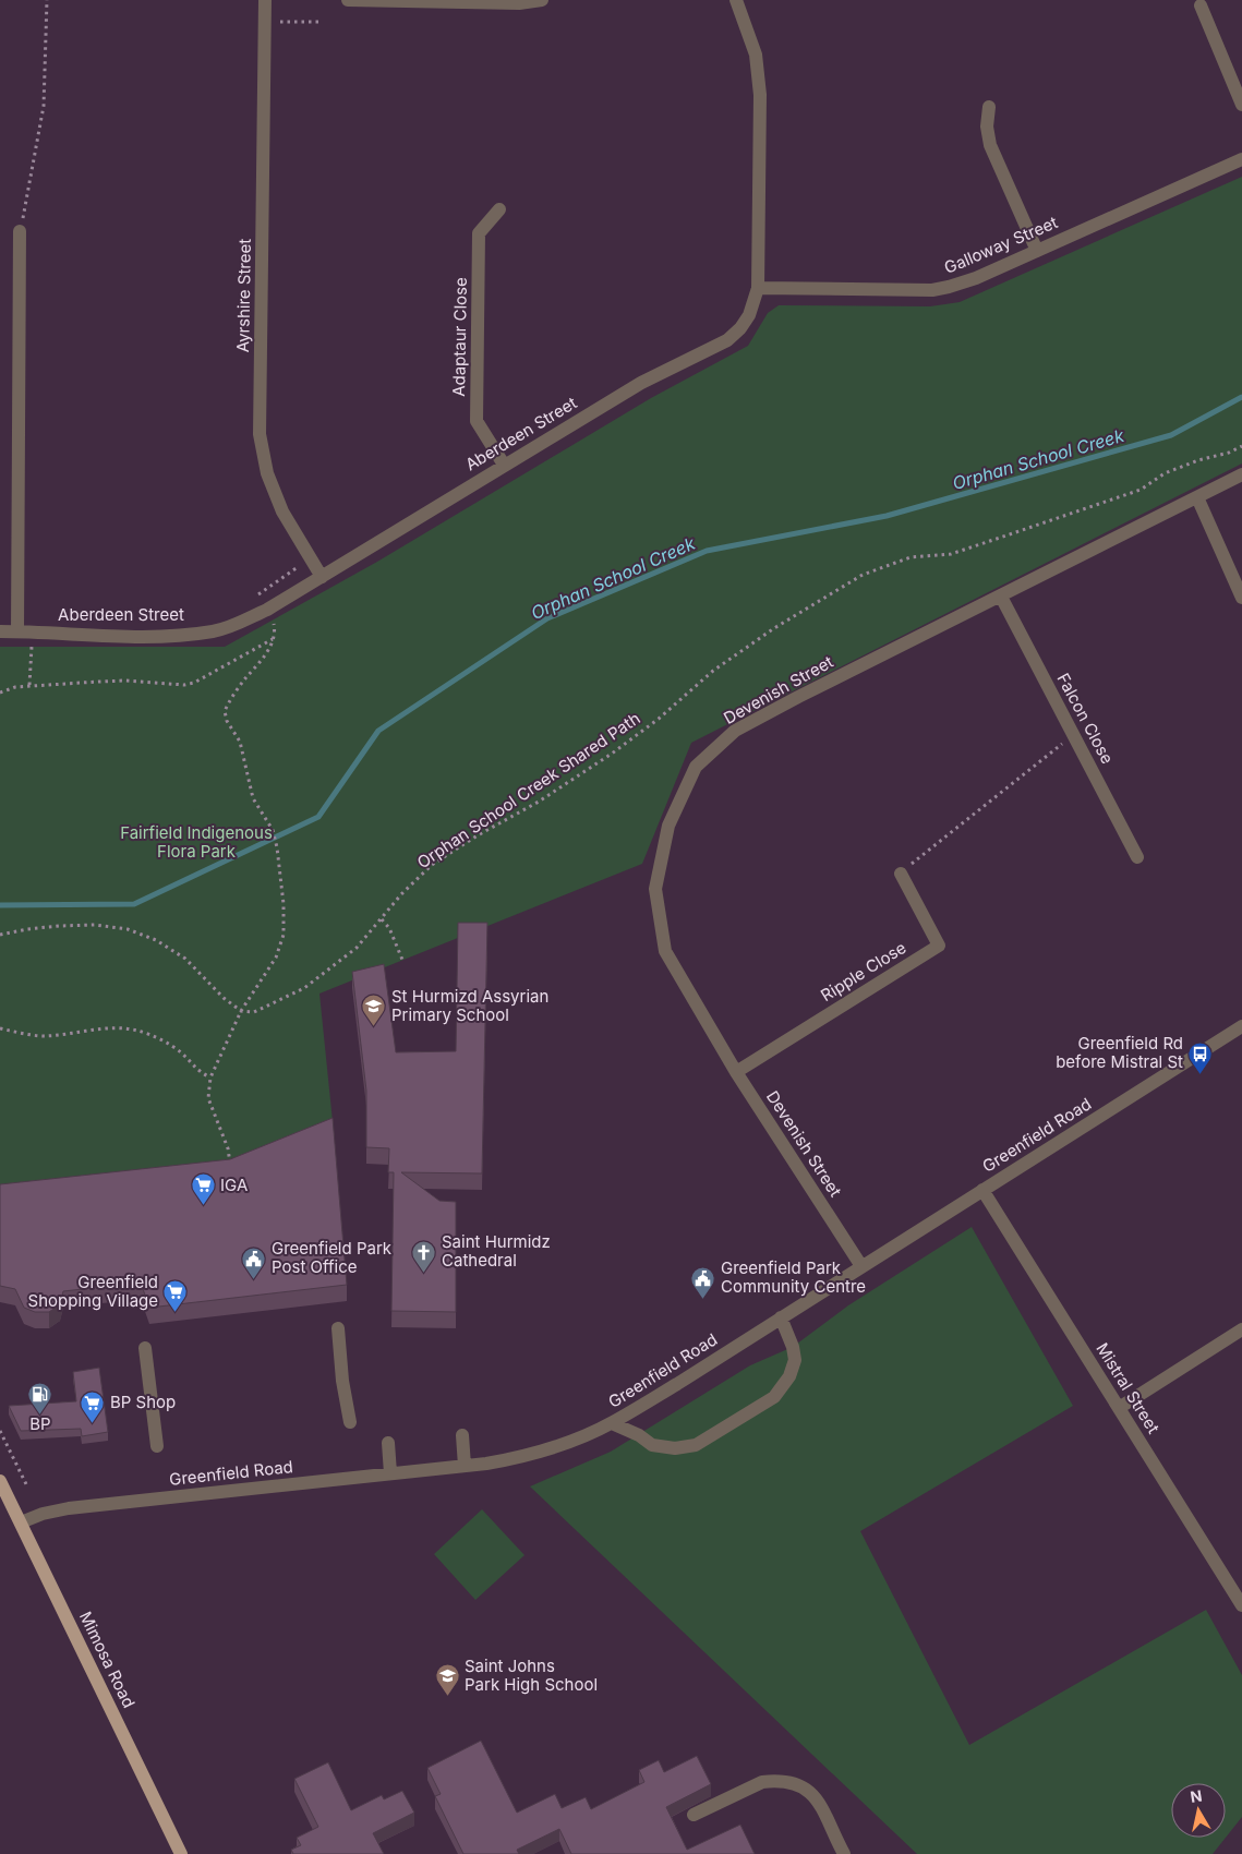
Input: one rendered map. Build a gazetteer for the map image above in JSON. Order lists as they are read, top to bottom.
{
  "streets": {
    "main road": ["Mimosa Road"],
    "street": [
      "Galloway Street",
      "Ayrshire Street",
      "Adaptaur Close",
      "Aberdeen Street",
      "Devenish Street",
      "Falcon Close",
      "Ripple Close",
      "Greenfield Road",
      "Mistral Street"
    ],
    "path": ["Orphan School Creek Shared Path"]
  },
  "crossings": [
    ["Galloway Street", "Aberdeen Street"],
    ["Ayrshire Street", "Aberdeen Street"],
    ["Adaptaur Close", "Aberdeen Street"],
    ["Devenish Street", "Falcon Close"],
    ["Devenish Street", "Ripple Close"],
    ["Devenish Street", "Greenfield Road"],
    ["Greenfield Road", "Mistral Street"],
    ["Greenfield Road", "Mimosa Road"]
  ],
  "water": ["Orphan School Creek"],
  "parks": ["Fairfield Indigenous Flora Park"],
  "places": {
    "school or university": ["St Hurmizd Assyrian Primary School", "Saint Johns Park High School"],
    "bus stop": ["Greenfield Rd before Mistral St"],
    "supermarket": ["IGA", "Greenfield Shopping Village", "BP Shop"],
    "church": ["Saint Hurmidz Cathedral"],
    "public building": ["Greenfield Park Post Office", "Greenfield Park Community Centre"],
    "fuel station": ["BP"]
  },
  "north": "top"
}
